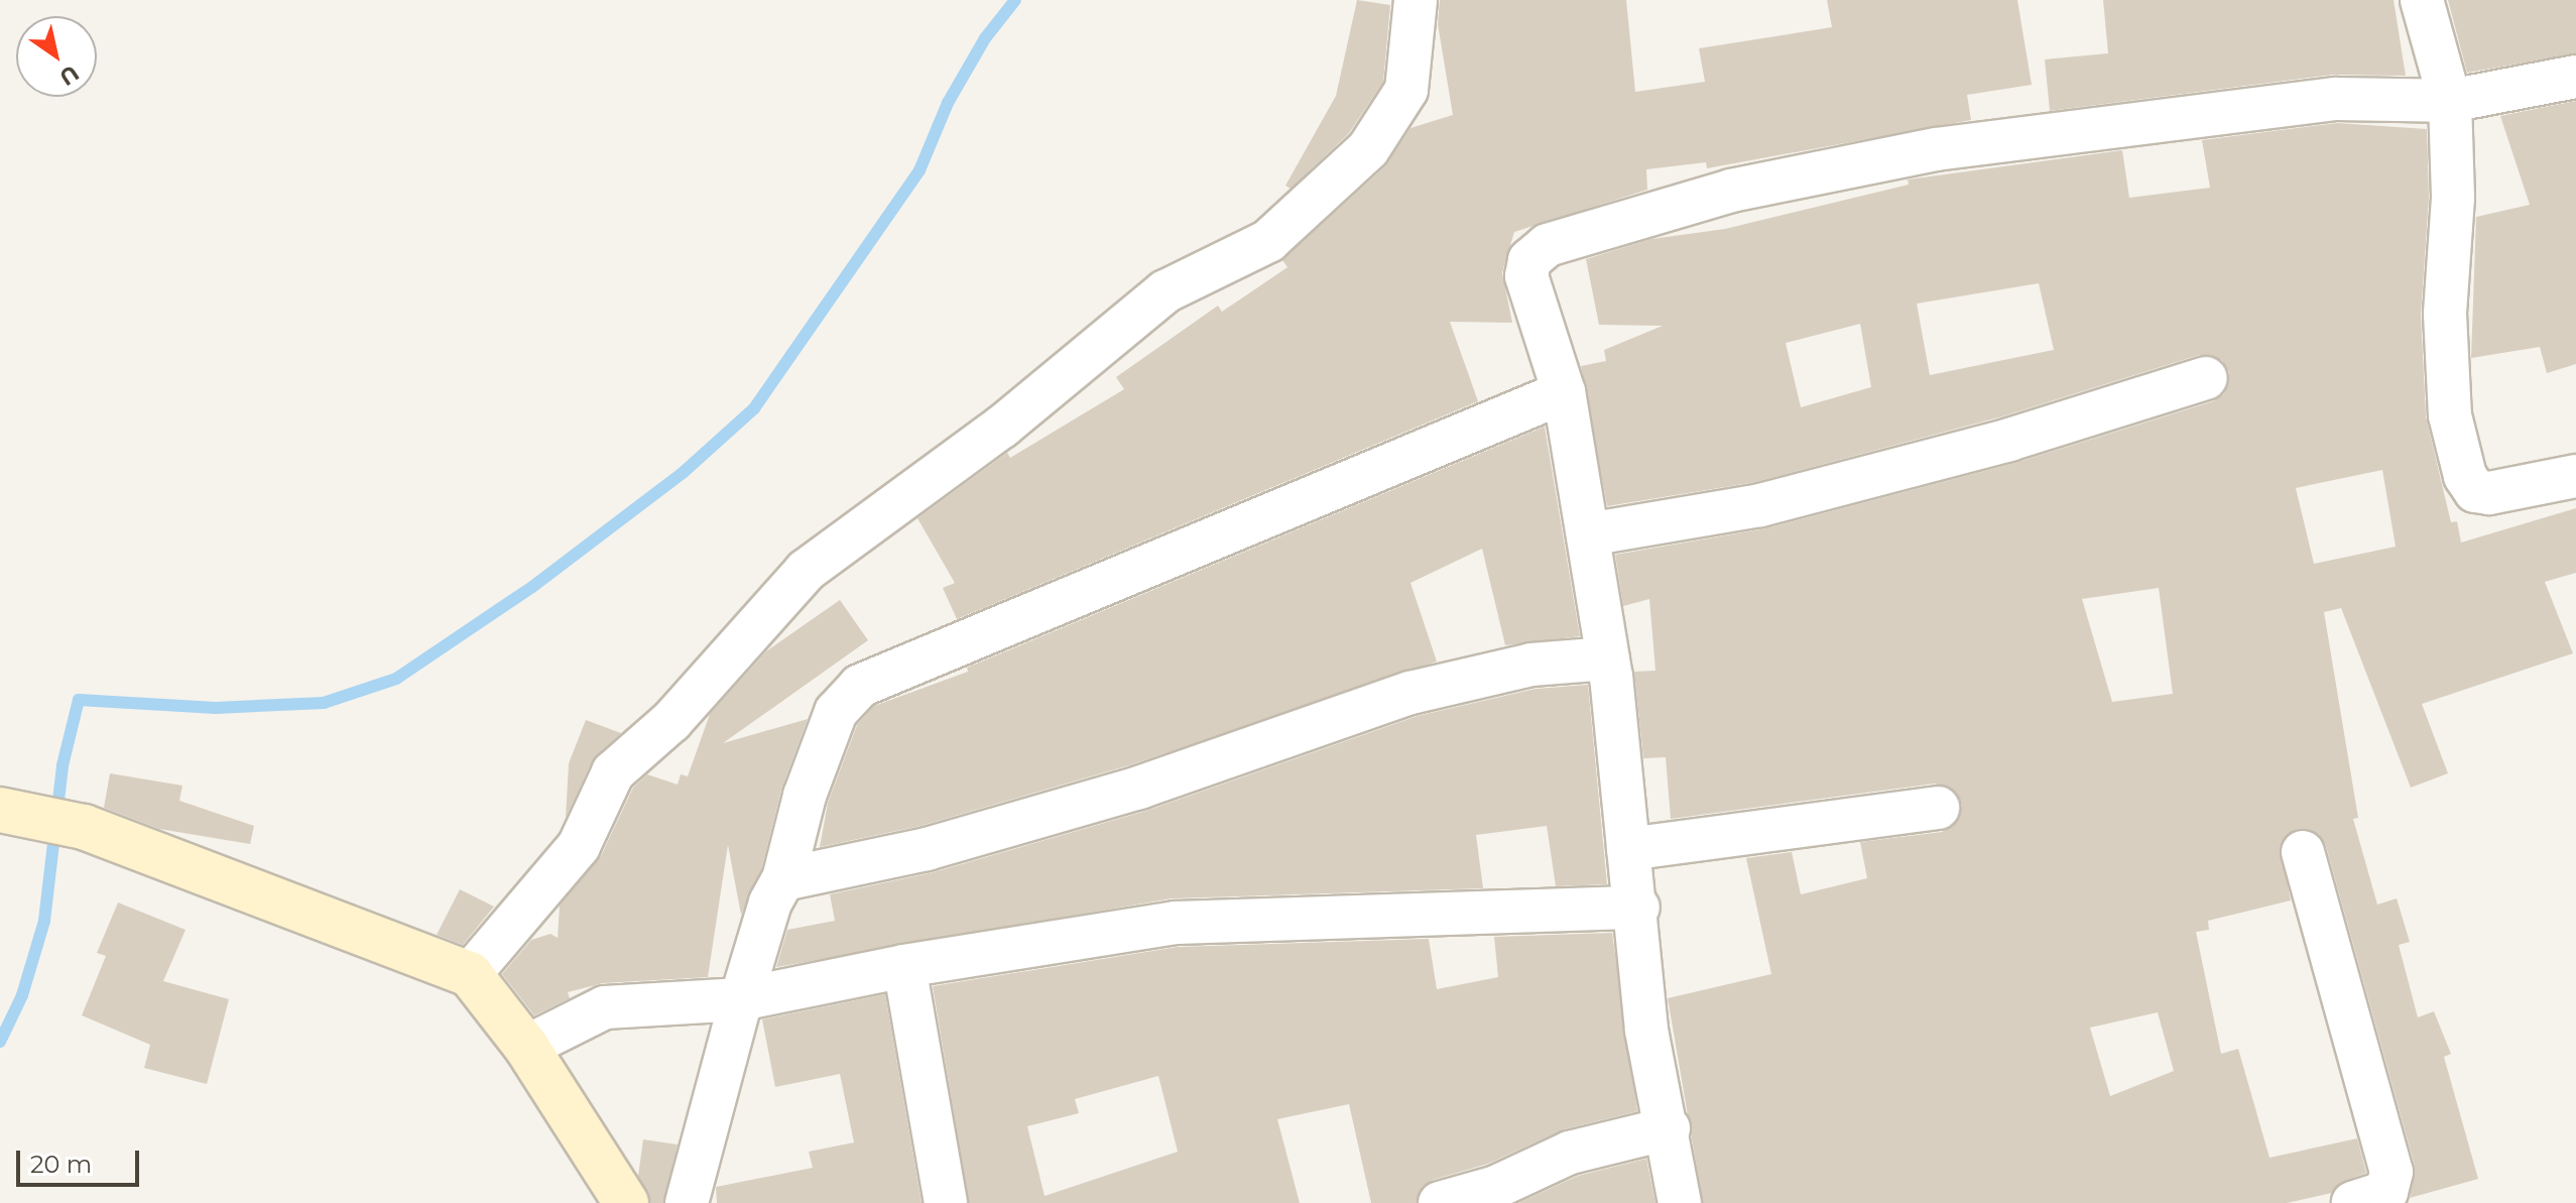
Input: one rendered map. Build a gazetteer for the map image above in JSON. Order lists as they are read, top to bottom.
{
  "scale_bar": "20 m",
  "north": "bottom right"
}
